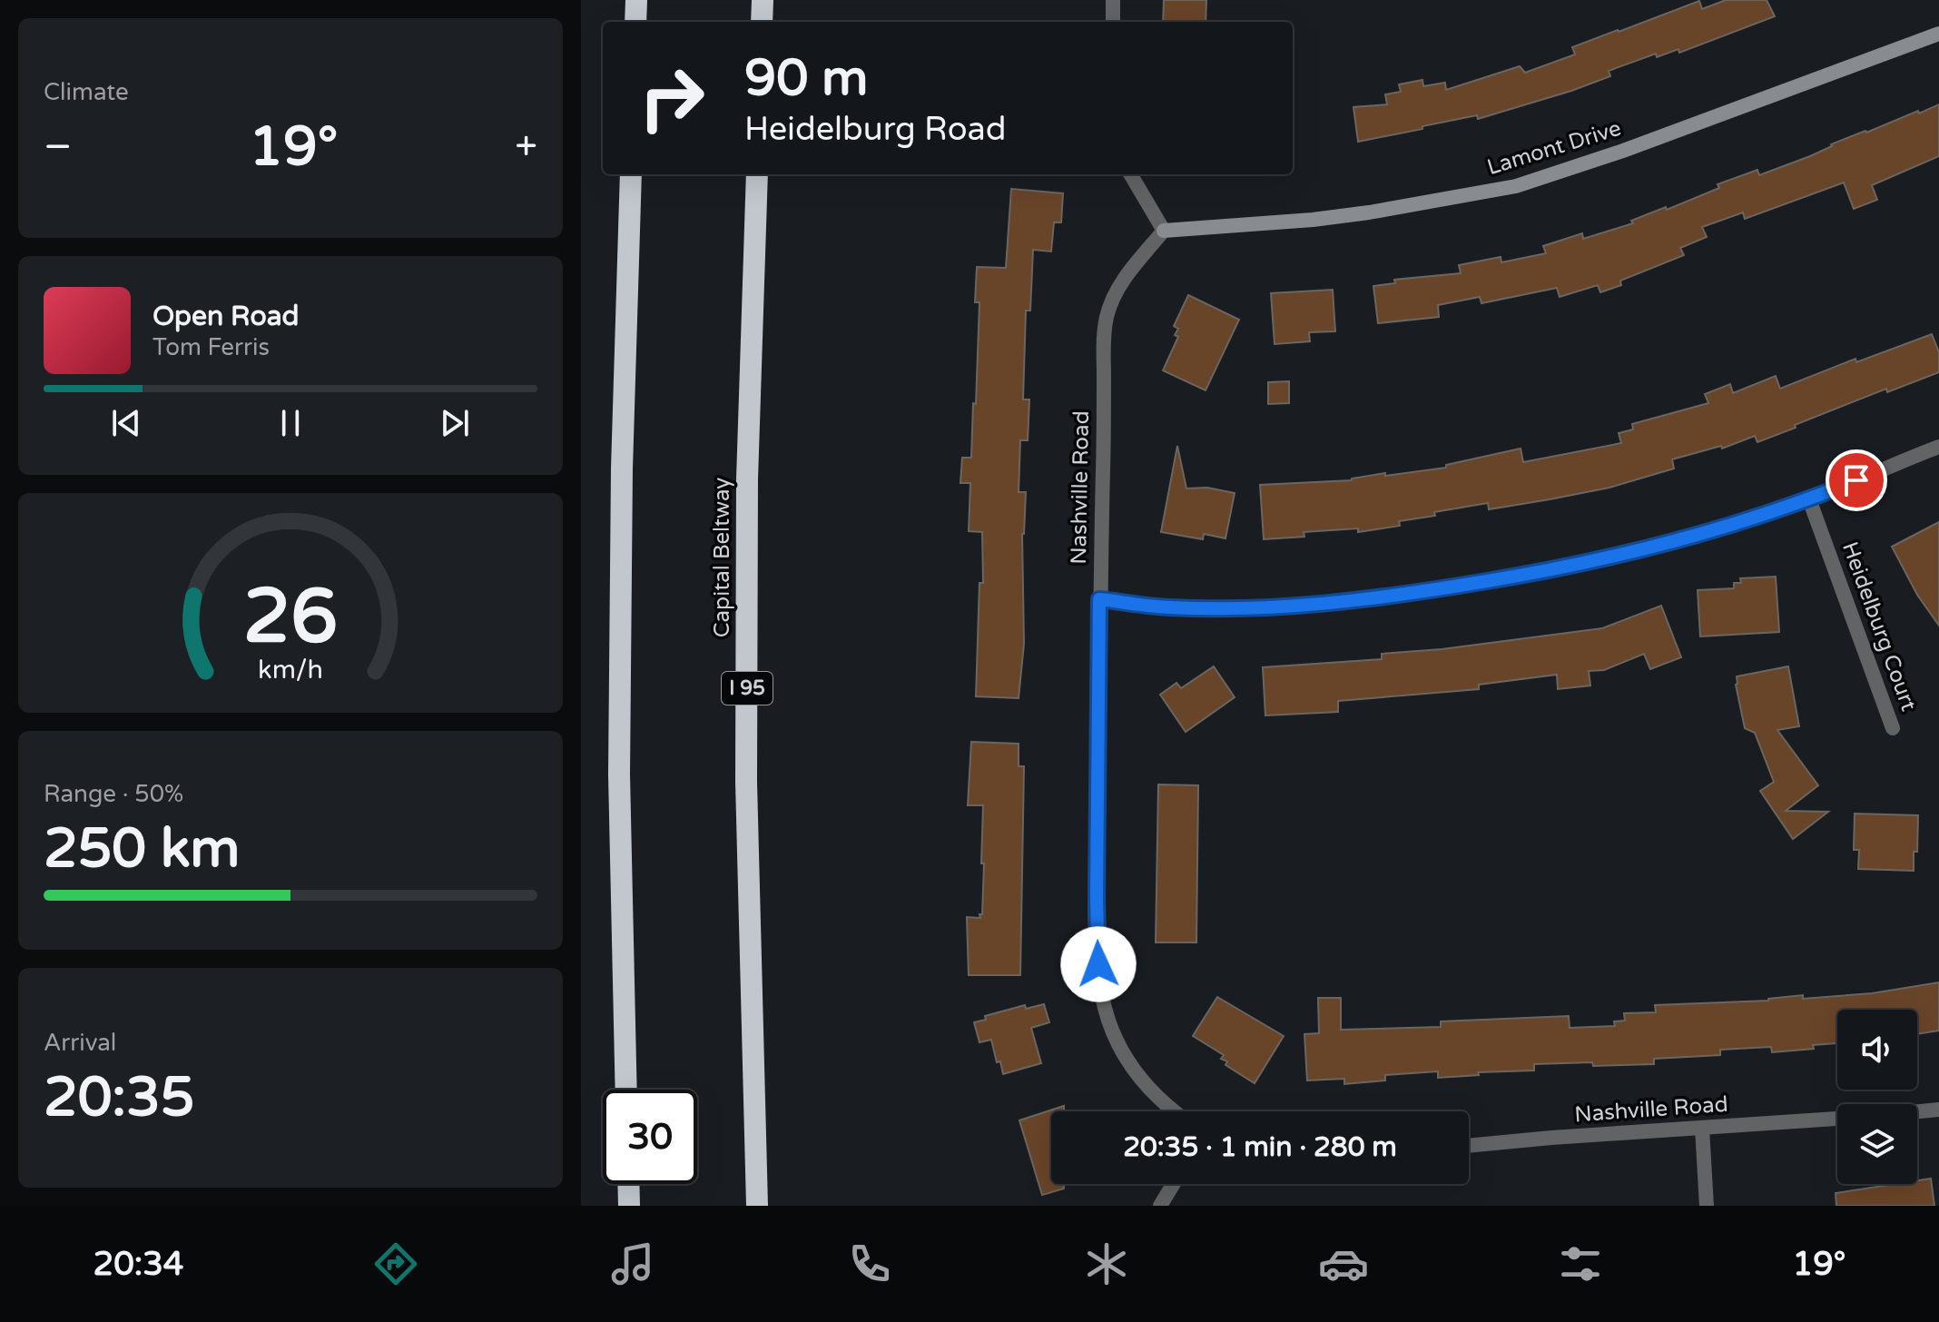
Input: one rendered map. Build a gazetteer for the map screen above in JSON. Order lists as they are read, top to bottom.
{
  "streets": {
    "highway": ["Capital Beltway", "I 95"],
    "street": ["Lamont Drive", "Nashville Road", "Heidelburg Court"]
  },
  "crossings": [
    ["Lamont Drive", "Nashville Road"]
  ],
  "page": {
    "tile": [
      "Climate",
      ["Range · 50%", "250 km"],
      ["Arrival", "20:35"]
    ],
    "turn": ["90 m", "Heidelburg Road"],
    "heat": ["−", "19°", "+"],
    "song": ["Open Road", "Tom Ferris"],
    "limit": "30",
    "trip": "20:35 · 1 min · 280 m",
    "tabs": ["20:34", "19°"],
    "gauge": ["26", "km/h"]
  }
}
